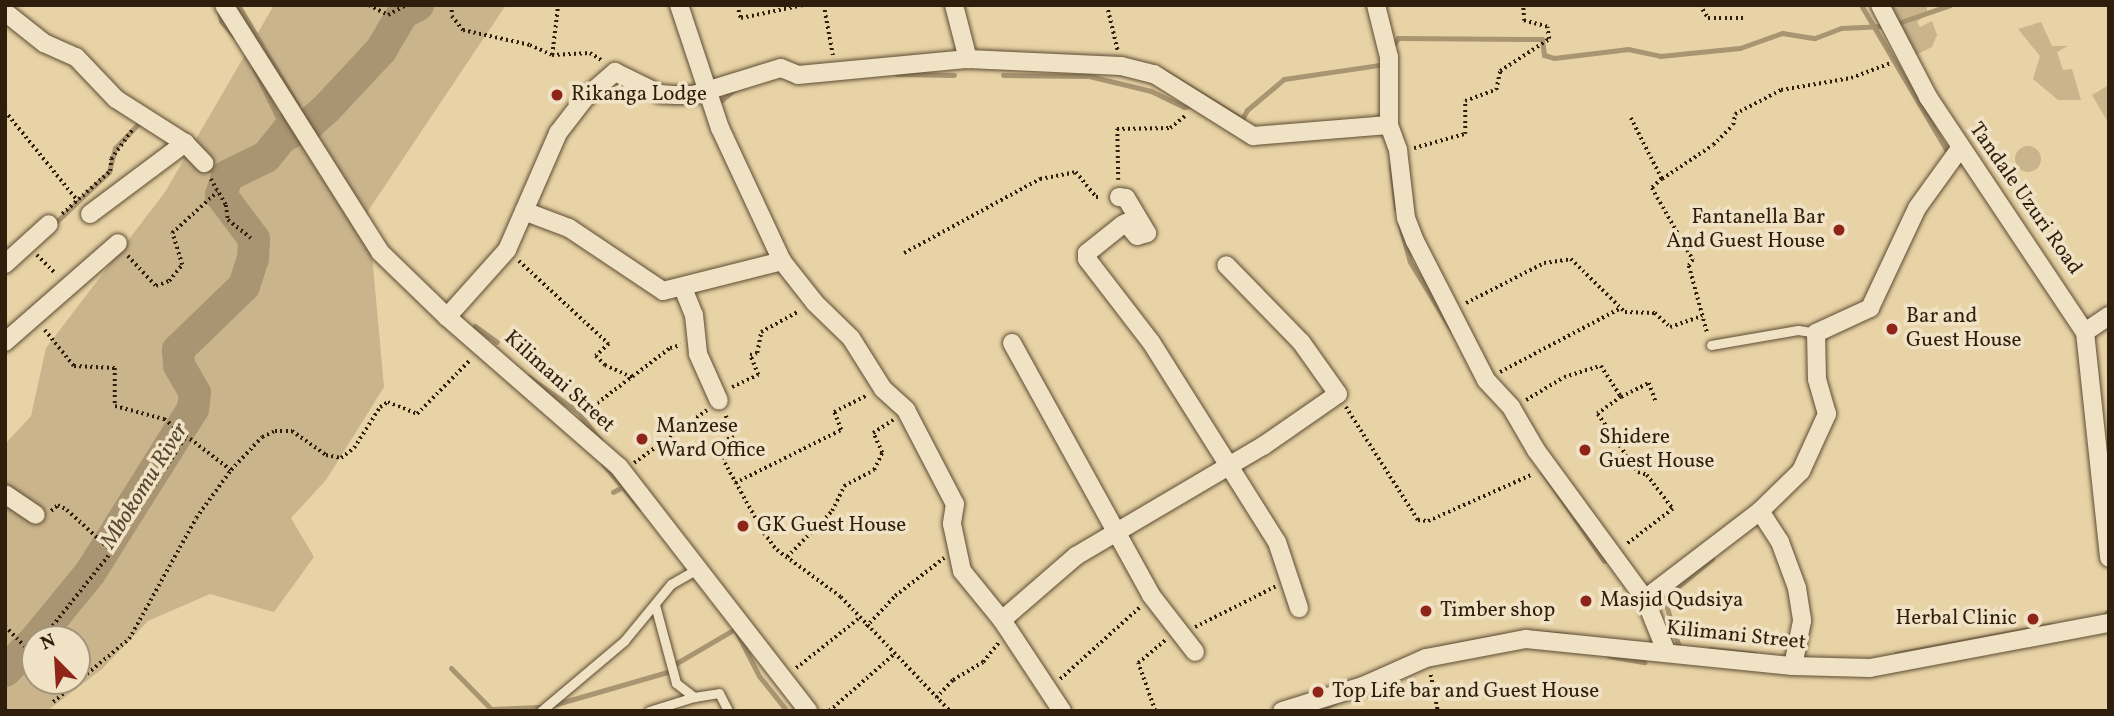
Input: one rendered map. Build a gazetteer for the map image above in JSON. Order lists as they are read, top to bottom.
{
  "streets": {
    "street": ["Tandale Uzuri Road", "Kilimani Street"]
  },
  "water": ["Mbokomu River"],
  "places": [
    "Rikanga Lodge",
    "Fantanella Bar And Guest House",
    "Bar and Guest House",
    "Manzese Ward Office",
    "Shidere Guest House",
    "GK Guest House",
    "Masjid Qudsiya",
    "Timber shop",
    "Herbal Clinic",
    "Top Life bar and Guest House"
  ],
  "north": "top left"
}
